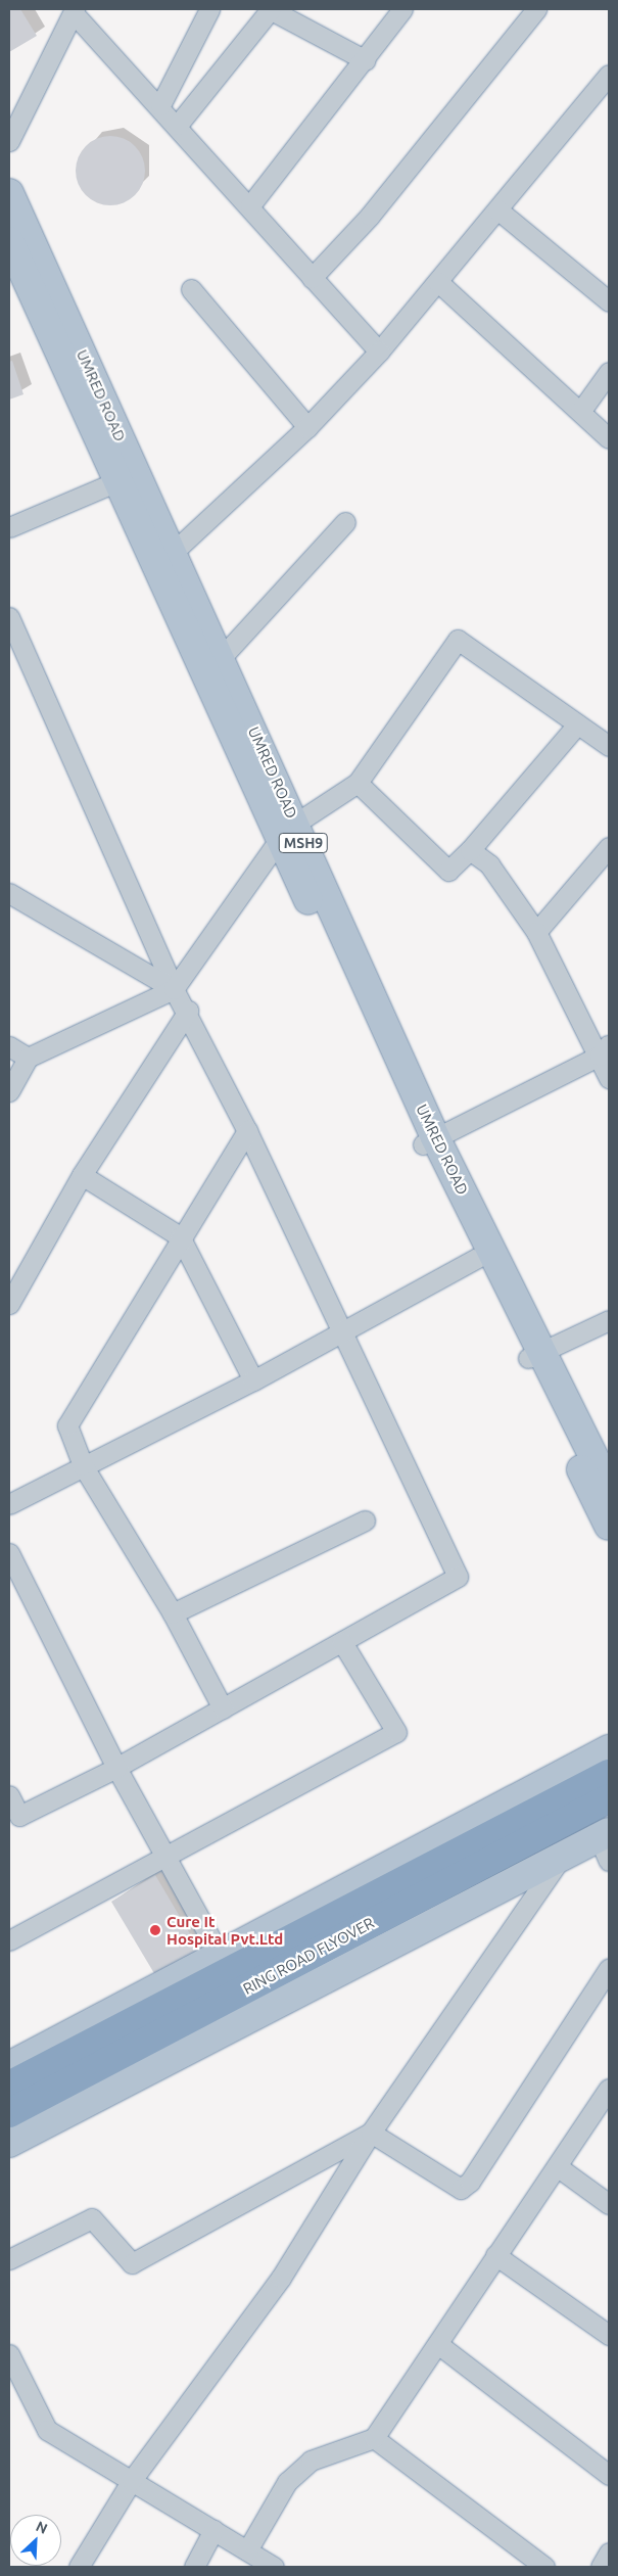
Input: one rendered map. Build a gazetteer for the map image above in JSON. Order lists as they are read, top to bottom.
{
  "streets": {
    "highway": ["RING ROAD FLYOVER"],
    "main road": ["UMRED ROAD", "MSH9"]
  },
  "places": ["Cure It Hospital Pvt.Ltd"],
  "north": "top right"
}
